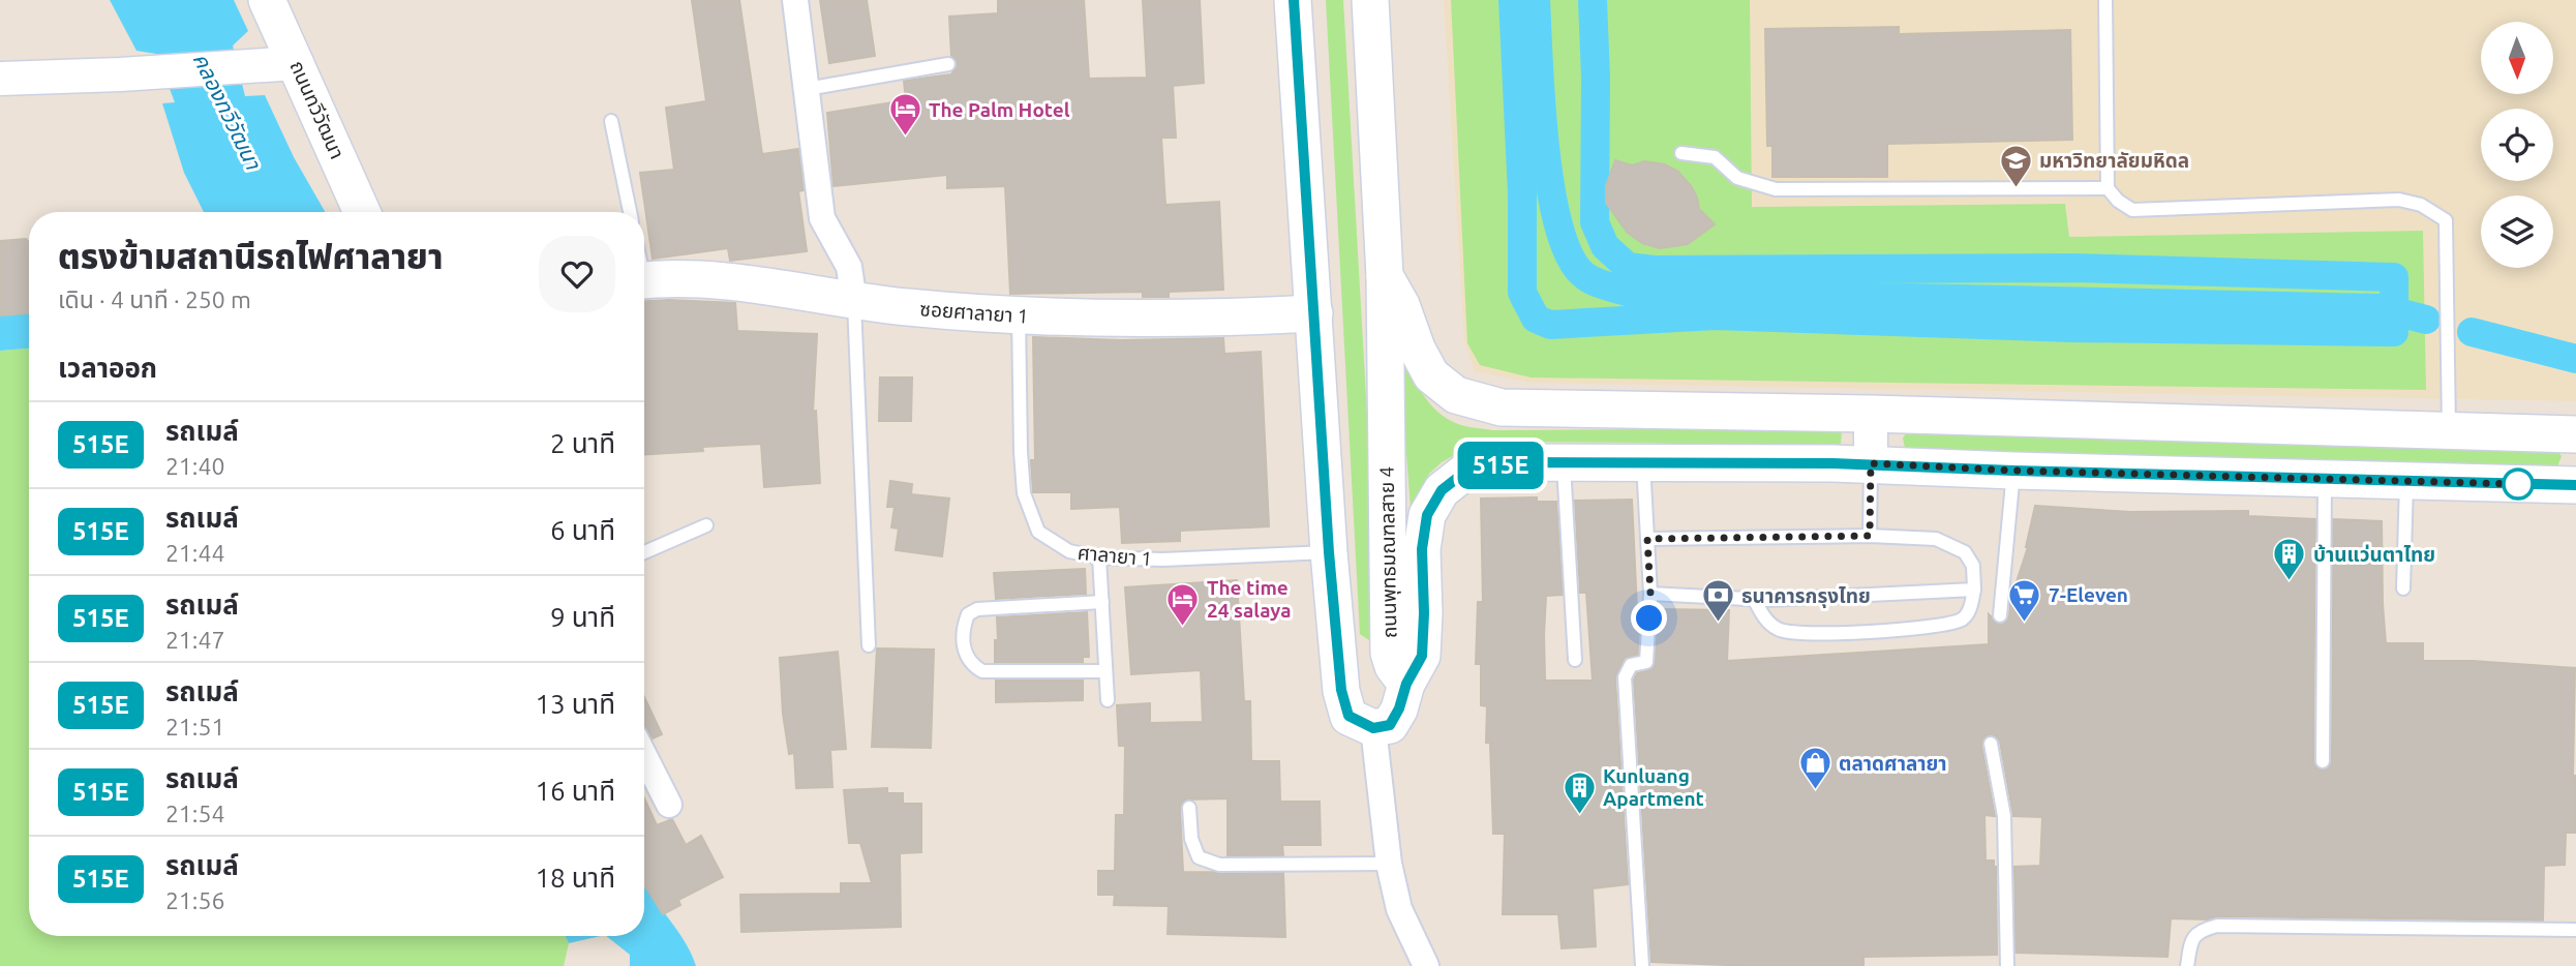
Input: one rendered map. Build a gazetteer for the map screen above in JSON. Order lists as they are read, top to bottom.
{
  "streets": {
    "main road": ["ถนนทวีวัฒนา", "ซอยศาลายา 1", "ถนนพุทธมณฑลสาย 4"],
    "lane": ["ศาลายา 1"]
  },
  "crossings": [
    ["ซอยศาลายา 1", "ศาลายา 1"]
  ],
  "water": ["คลองทวีวัฒนา"],
  "places": {
    "hotel": ["The Palm Hotel", "The time 24 salaya"],
    "school or university": ["มหาวิทยาลัยมหิดล"],
    "building": ["บ้านแว่นตาไทย", "Kunluang Apartment"],
    "supermarket": ["7-Eleven"],
    "bank": ["ธนาคารกรุงไทย"],
    "shop": ["ตลาดศาลายา"]
  },
  "lines": ["bus line 515E"],
  "north": "bottom",
  "page": {
    "on_map": "515E",
    "heading": [
      ["ตรงข้ามสถานีรถไฟศาลายา", "เดิน · 4 นาที · 250 m"],
      "เวลาออก"
    ],
    "list": [
      {
        "mark": "515E",
        "name": "รถเมล์",
        "note": "21:40",
        "value": "2 นาที"
      },
      {
        "mark": "515E",
        "name": "รถเมล์",
        "note": "21:44",
        "value": "6 นาที"
      },
      {
        "mark": "515E",
        "name": "รถเมล์",
        "note": "21:47",
        "value": "9 นาที"
      },
      {
        "mark": "515E",
        "name": "รถเมล์",
        "note": "21:51",
        "value": "13 นาที"
      },
      {
        "mark": "515E",
        "name": "รถเมล์",
        "note": "21:54",
        "value": "16 นาที"
      },
      {
        "mark": "515E",
        "name": "รถเมล์",
        "note": "21:56",
        "value": "18 นาที"
      }
    ]
  }
}
